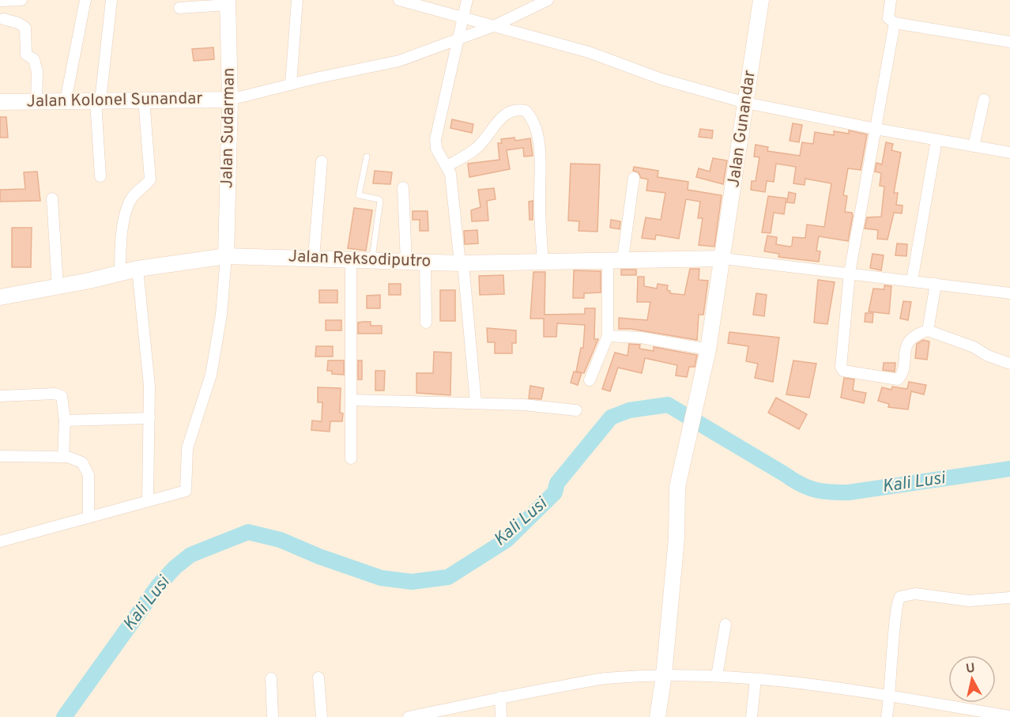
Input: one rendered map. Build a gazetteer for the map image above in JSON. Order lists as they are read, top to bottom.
{
  "streets": {
    "main road": [
      "Jalan Kolonel Sunandar",
      "Jalan Sudarman",
      "Jalan Gunandar",
      "Jalan Reksodiputro"
    ]
  },
  "crossings": [
    ["Jalan Kolonel Sunandar", "Jalan Sudarman"],
    ["Jalan Sudarman", "Jalan Reksodiputro"],
    ["Jalan Gunandar", "Jalan Reksodiputro"]
  ],
  "water": ["Kali Lusi"],
  "north": "top"
}
